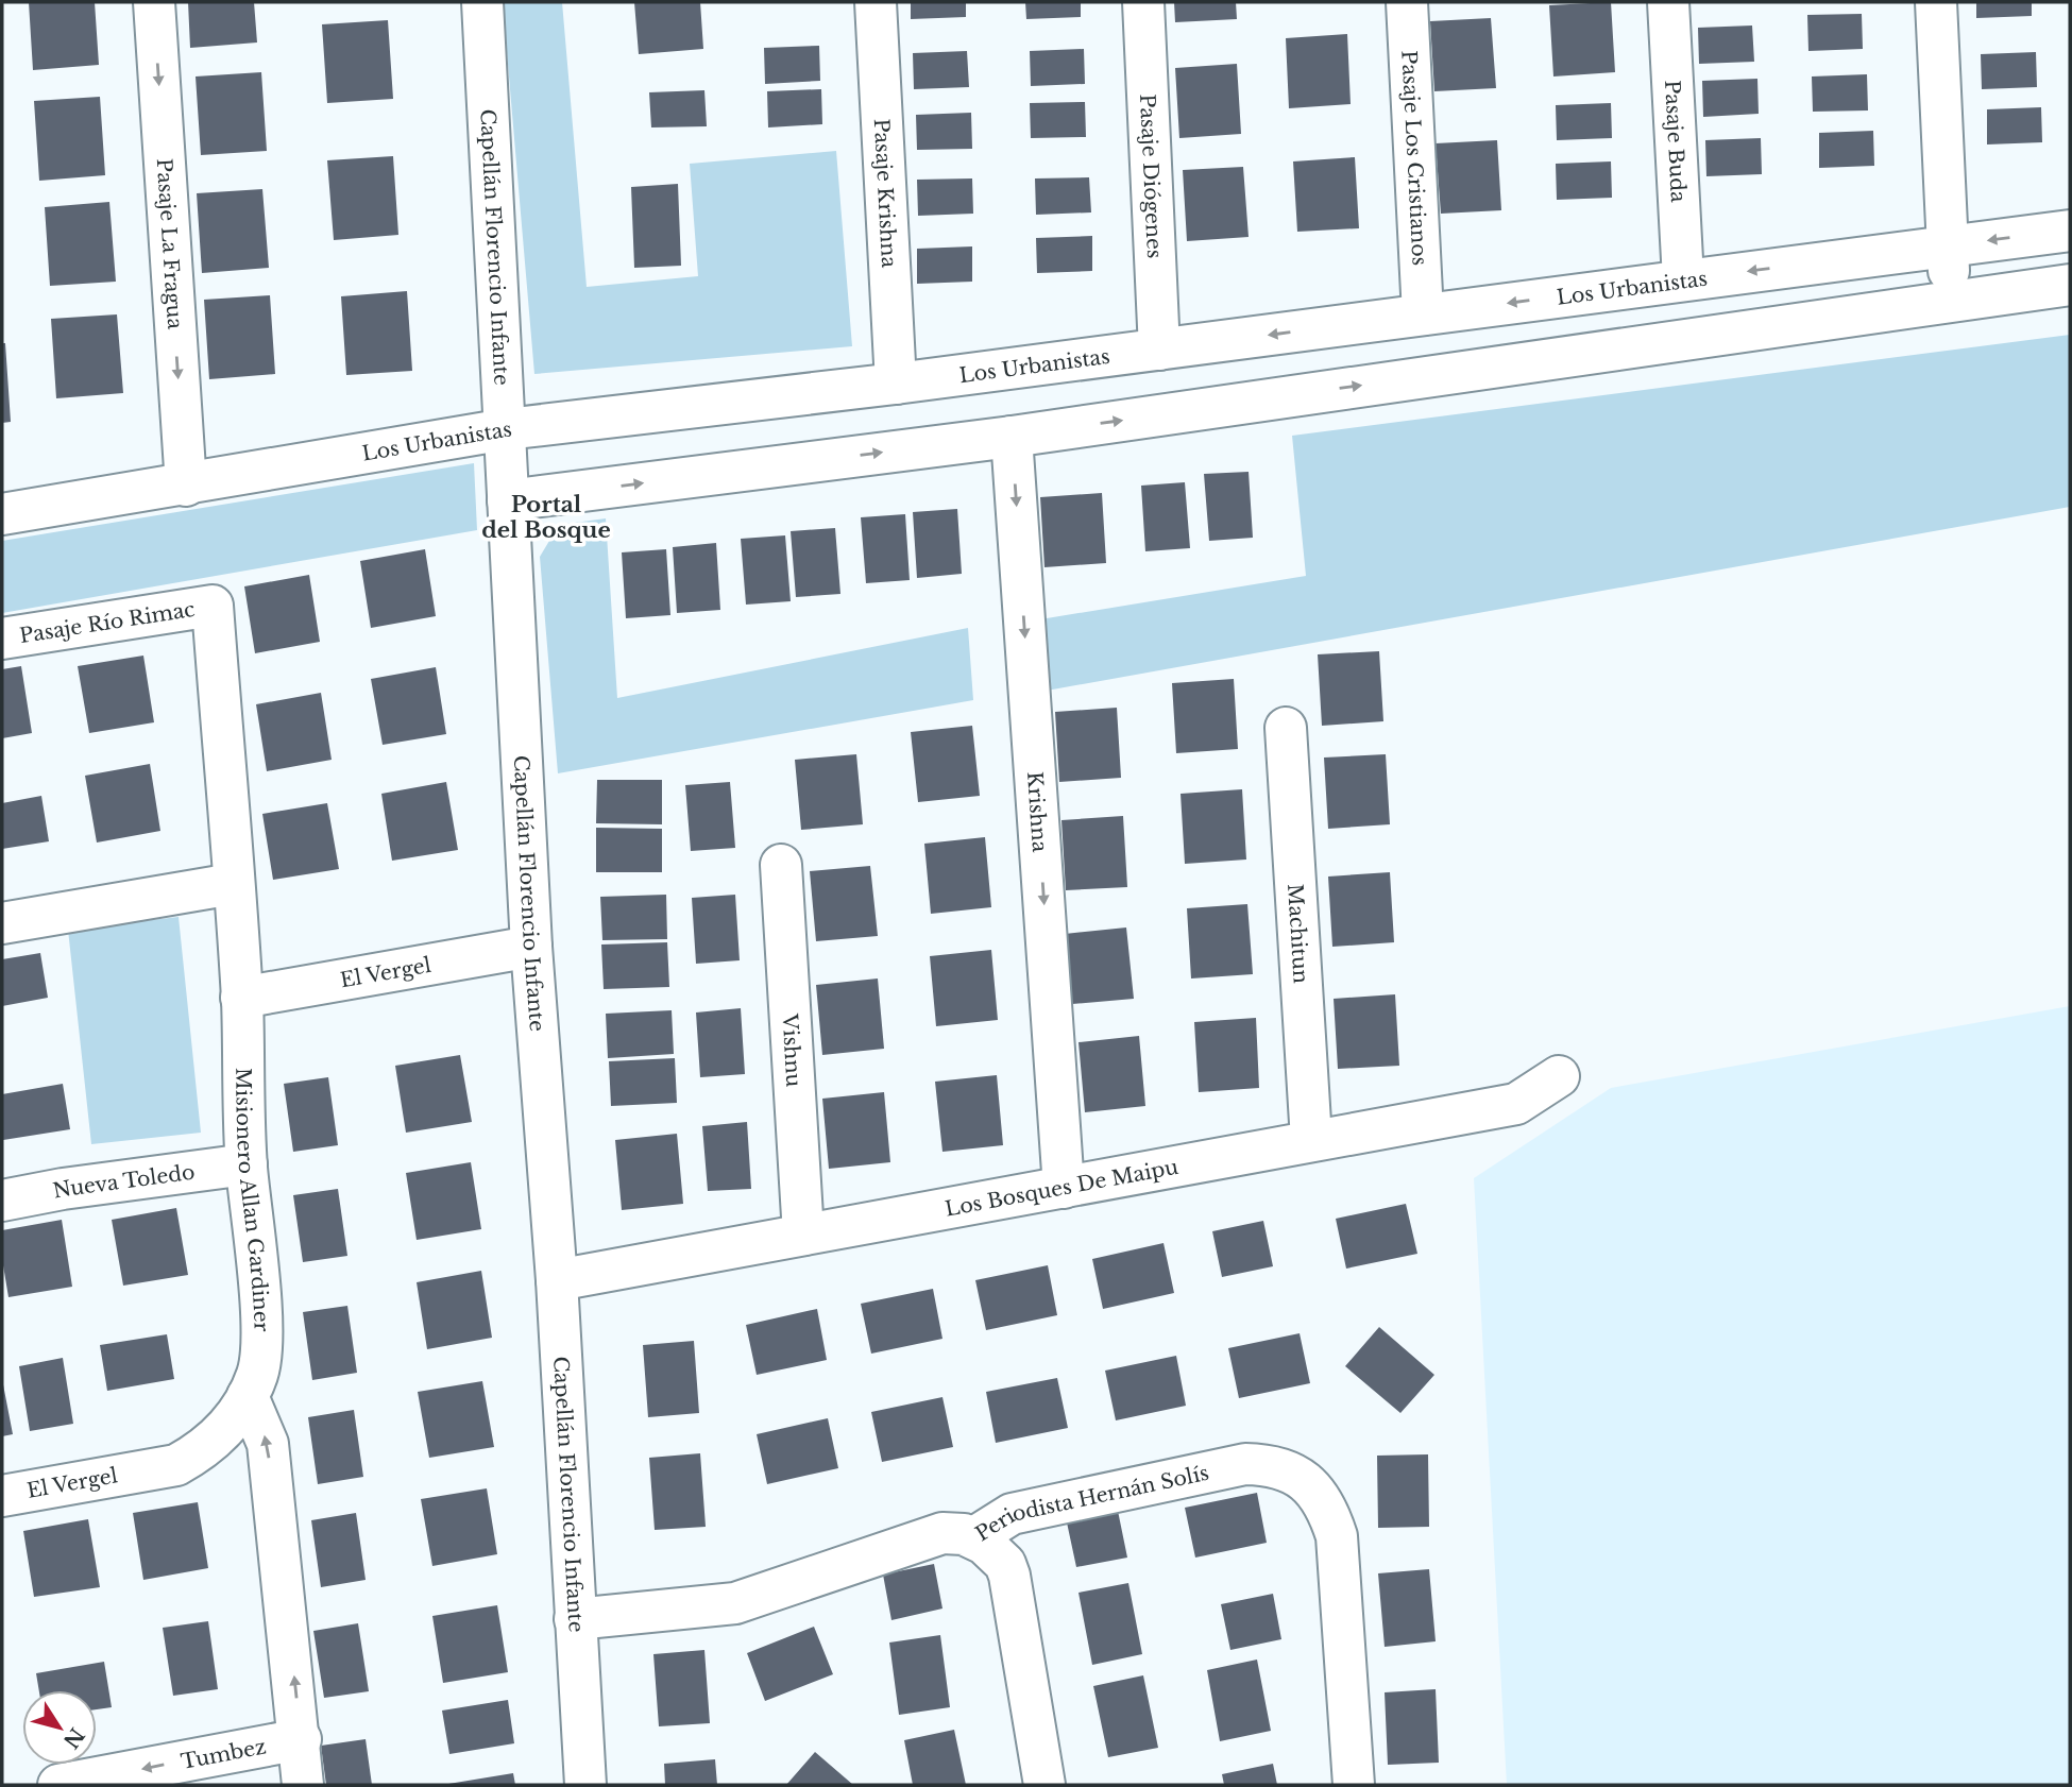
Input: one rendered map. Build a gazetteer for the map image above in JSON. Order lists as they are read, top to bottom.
{
  "streets": {
    "street": [
      "Pasaje Buda",
      "Pasaje Los Cristianos",
      "Pasaje Diógenes",
      "Pasaje Krishna",
      "Pasaje La Fragua",
      "Capellán Florencio Infante",
      "Los Urbanistas",
      "Pasaje Río Rimac",
      "Krishna",
      "Machitun",
      "El Vergel",
      "Vishnu",
      "Nueva Toledo",
      "Los Bosques De Maipu",
      "Misionero Allan Gardiner",
      "Periodista Hernán Solís",
      "Tumbez"
    ]
  },
  "crossings": [
    ["Pasaje Buda", "Los Urbanistas"],
    ["Pasaje Los Cristianos", "Los Urbanistas"],
    ["Pasaje Diógenes", "Los Urbanistas"],
    ["Pasaje Krishna", "Los Urbanistas"],
    ["Pasaje La Fragua", "Los Urbanistas"],
    ["Capellán Florencio Infante", "Los Urbanistas"],
    ["Capellán Florencio Infante", "El Vergel"],
    ["Capellán Florencio Infante", "Los Bosques De Maipu"],
    ["Capellán Florencio Infante", "Periodista Hernán Solís"],
    ["Pasaje Río Rimac", "Misionero Allan Gardiner"],
    ["Krishna", "Los Bosques De Maipu"],
    ["Machitun", "Los Bosques De Maipu"],
    ["El Vergel", "Misionero Allan Gardiner"],
    ["Vishnu", "Los Bosques De Maipu"],
    ["Nueva Toledo", "Misionero Allan Gardiner"]
  ],
  "one_way": ["Pasaje La Fragua", "Krishna", "Tumbez"],
  "districts": ["Portal del Bosque"],
  "north": "bottom right"
}
